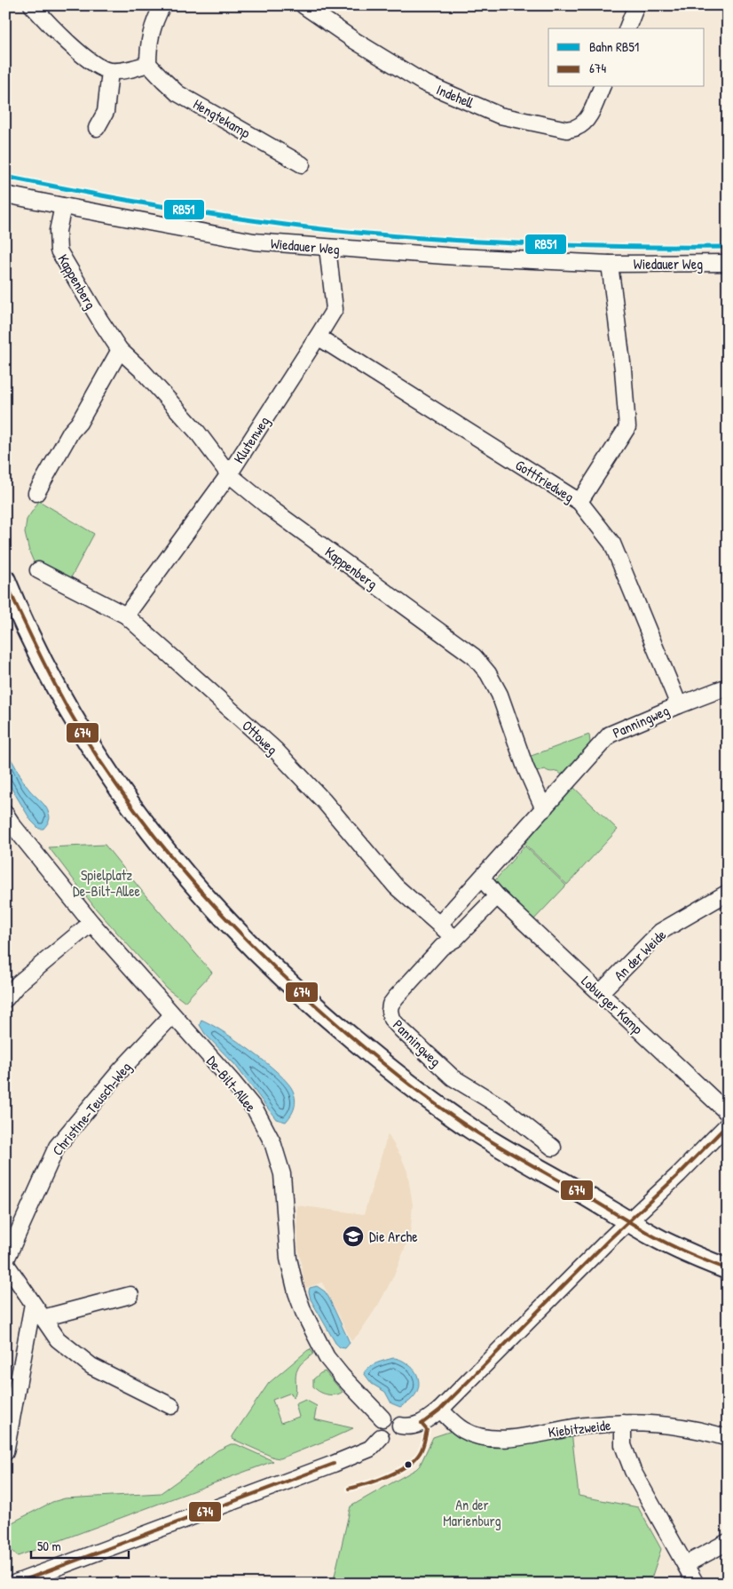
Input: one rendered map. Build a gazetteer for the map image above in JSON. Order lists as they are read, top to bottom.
{
  "streets": {
    "street": [
      "Indehell",
      "Hengtekamp",
      "Wiedauer Weg",
      "Kappenberg",
      "Klutenweg",
      "Gottfriedweg",
      "Panningweg",
      "Ottoweg",
      "An der Weide",
      "Loburger Kamp",
      "De-Bilt-Allee",
      "Christine-Teusch-Weg",
      "Kiebitzweide"
    ]
  },
  "crossings": [
    ["Wiedauer Weg", "Kappenberg"],
    ["Wiedauer Weg", "Klutenweg"],
    ["Kappenberg", "Klutenweg"],
    ["Kappenberg", "Panningweg"],
    ["Klutenweg", "Gottfriedweg"],
    ["Klutenweg", "Ottoweg"],
    ["Gottfriedweg", "Panningweg"],
    ["Panningweg", "Ottoweg"],
    ["Panningweg", "Loburger Kamp"],
    ["An der Weide", "Loburger Kamp"],
    ["De-Bilt-Allee", "Christine-Teusch-Weg"]
  ],
  "parks": ["Spielplatz De-Bilt-Allee", "An der Marienburg"],
  "places": {
    "school or university": ["Die Arche"]
  },
  "lines": ["rail line RB51", "transit line 674"],
  "legend": ["Bahn RB51", "674"],
  "scale_bar": "50 m"
}
